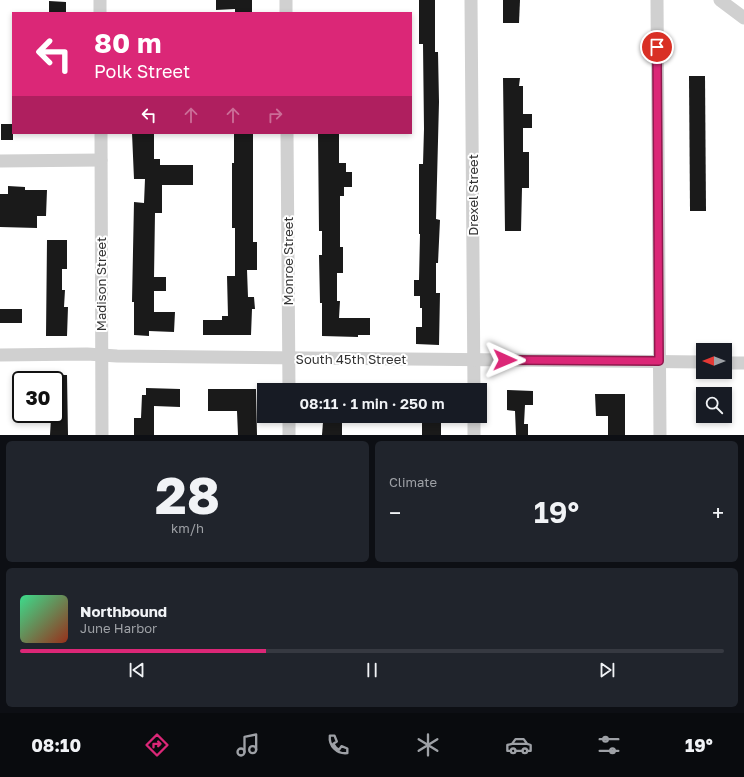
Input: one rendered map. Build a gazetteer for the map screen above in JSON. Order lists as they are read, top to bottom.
{
  "streets": {
    "street": [
      "Drexel Street",
      "Monroe Street",
      "Madison Street",
      "South 45th Street"
    ]
  },
  "crossings": [
    ["Drexel Street", "South 45th Street"],
    ["Monroe Street", "South 45th Street"],
    ["Madison Street", "South 45th Street"]
  ],
  "north": "left",
  "page": {
    "turn": ["80 m", "Polk Street"],
    "limit": "30",
    "trip": "08:11 · 1 min · 250 m",
    "tile": [
      ["28", "km/h"],
      "Climate"
    ],
    "heat": ["−", "19°", "+"],
    "song": ["Northbound", "June Harbor"],
    "tabs": ["08:10", "19°"]
  }
}
